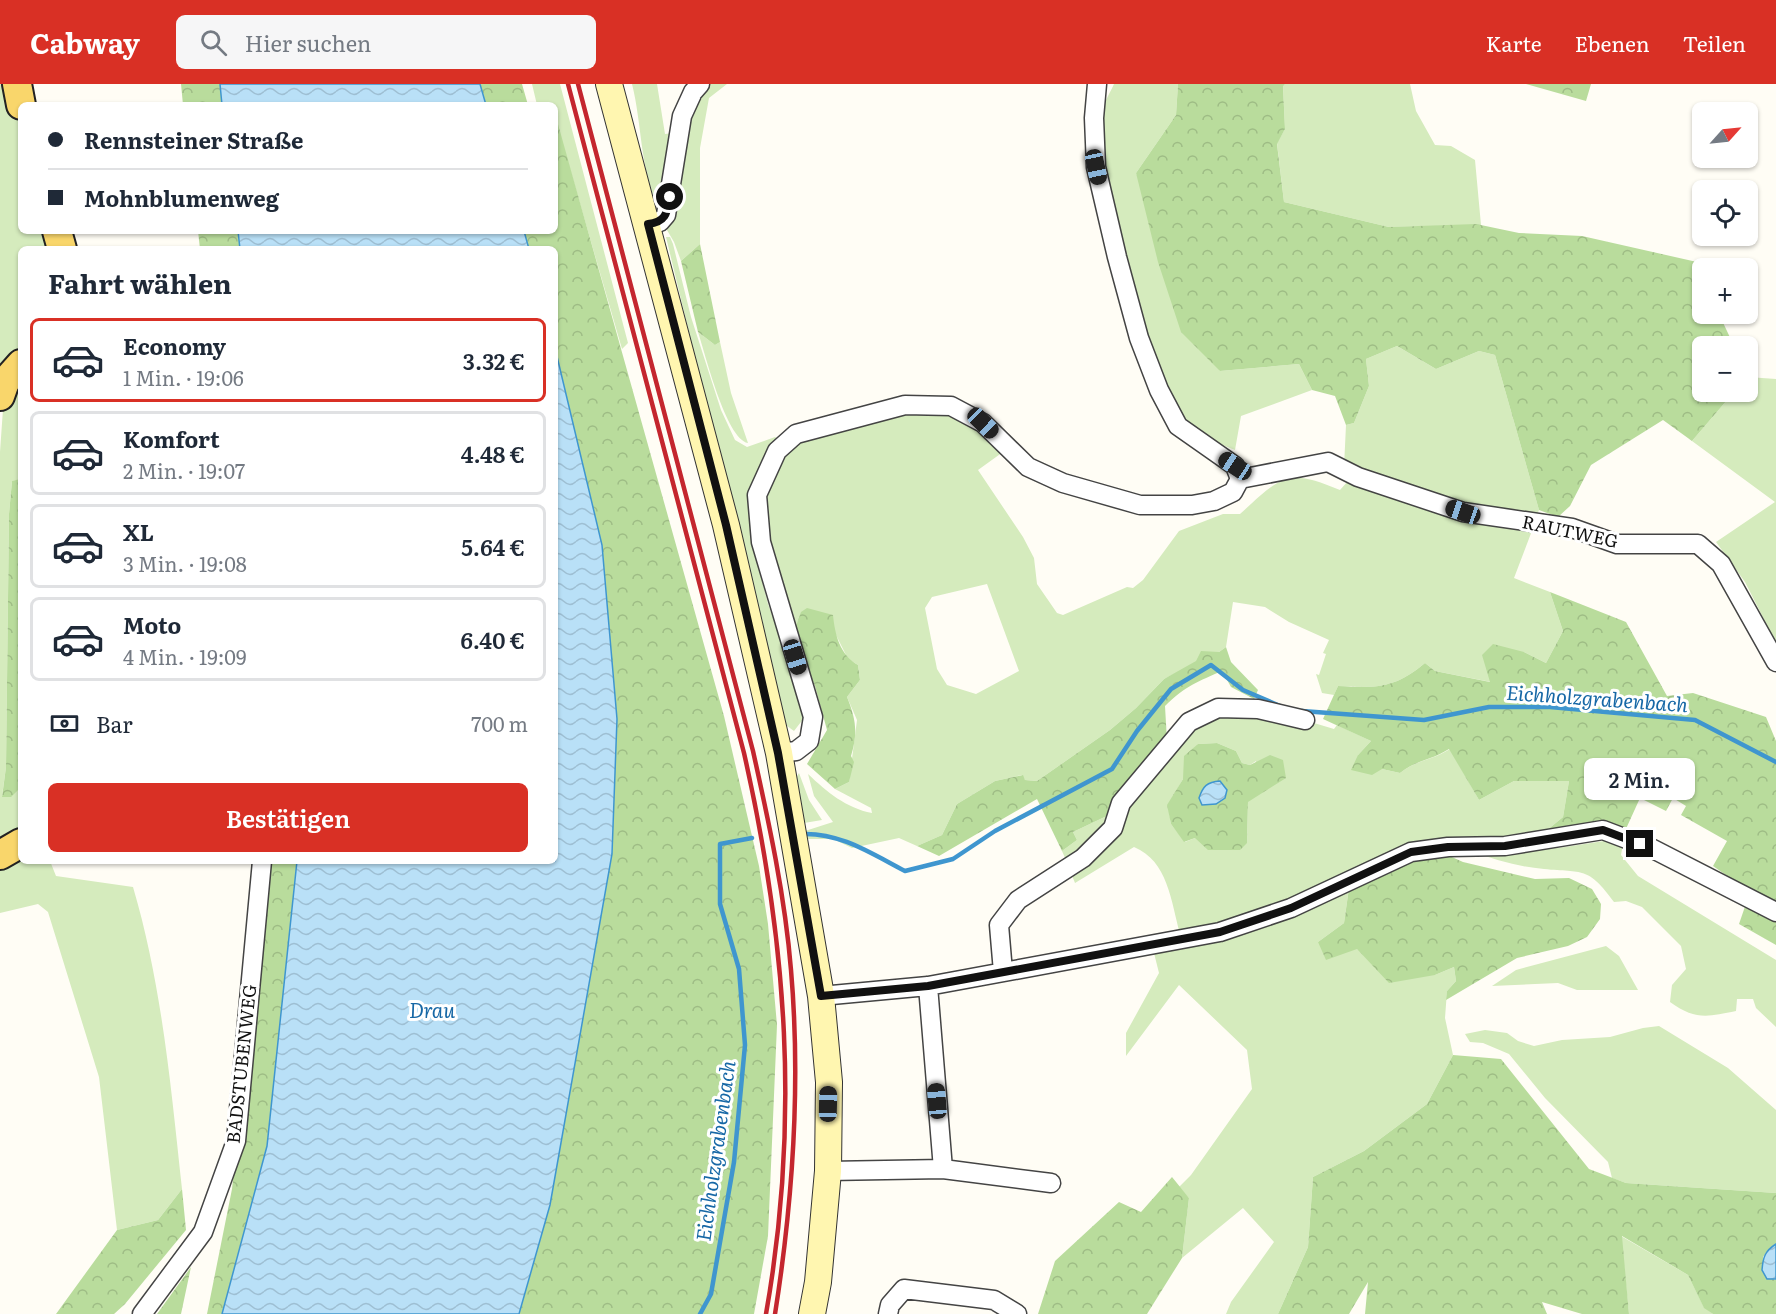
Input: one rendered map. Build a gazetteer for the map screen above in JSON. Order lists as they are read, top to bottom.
{
  "streets": {
    "street": ["RAUTWEG", "BADSTUBENWEG"]
  },
  "water": ["Eichholzgrabenbach", "Drau"],
  "north": "top right",
  "page": {
    "header": "Cabway",
    "search": "Hier suchen",
    "nav": ["Karte", "Ebenen", "Teilen"],
    "map_buttons": ["+", "−"],
    "banner": ["Rennsteiner Straße", "Mohnblumenweg"],
    "heading": "Fahrt wählen",
    "list": [
      {
        "name": "Economy",
        "note": "1 Min. · 19:06",
        "value": "3.32 €"
      },
      {
        "name": "Komfort",
        "note": "2 Min. · 19:07",
        "value": "4.48 €"
      },
      {
        "name": "XL",
        "note": "3 Min. · 19:08",
        "value": "5.64 €"
      },
      {
        "name": "Moto",
        "note": "4 Min. · 19:09",
        "value": "6.40 €"
      }
    ],
    "pay": ["Bar", "700 m"],
    "bubble": "2 Min.",
    "buttons": "Bestätigen"
  }
}
